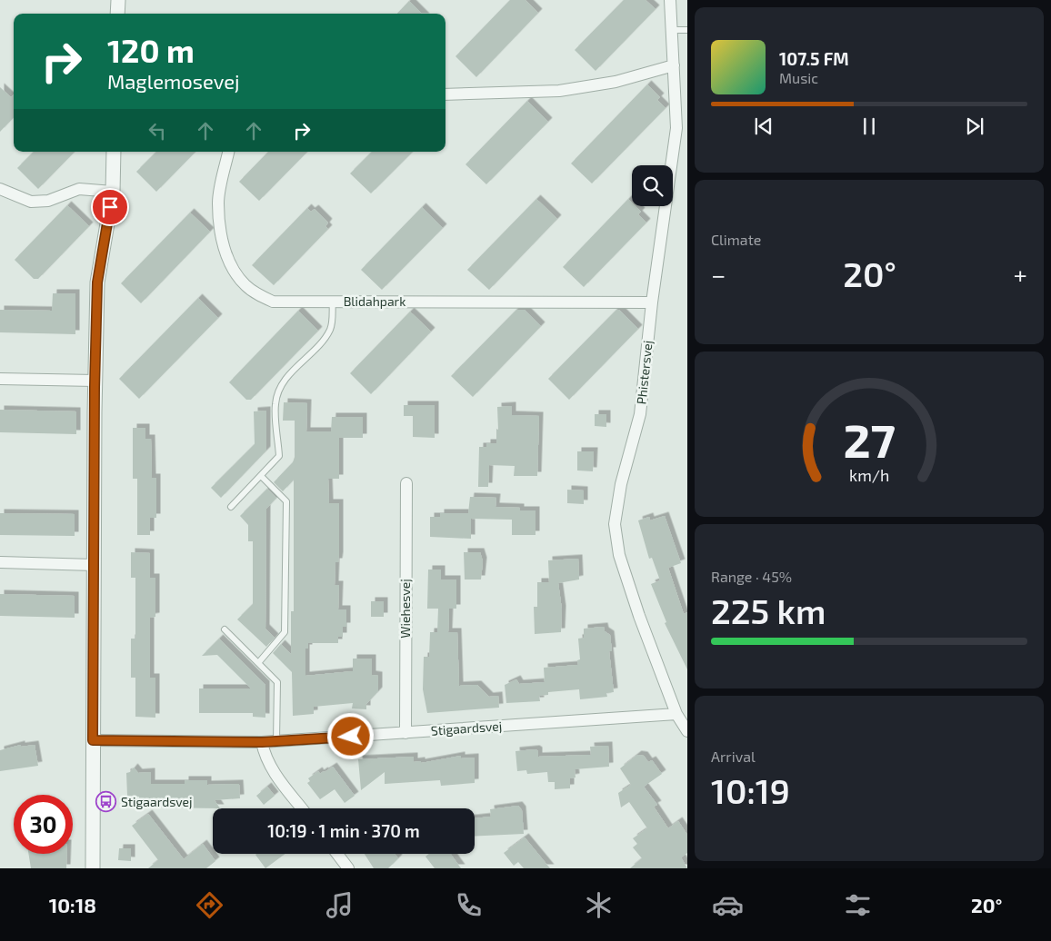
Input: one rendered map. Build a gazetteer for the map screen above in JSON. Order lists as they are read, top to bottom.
{
  "streets": {
    "street": [
      "Blidahpark",
      "Phistersvej",
      "Wiehesvej",
      "Stigaardsvej"
    ]
  },
  "crossings": [
    ["Blidahpark", "Phistersvej"],
    ["Phistersvej", "Stigaardsvej"],
    ["Wiehesvej", "Stigaardsvej"]
  ],
  "places": {
    "bus stop": ["Stigaardsvej"]
  },
  "page": {
    "turn": ["120 m", "Maglemosevej"],
    "song": ["107.5 FM", "Music"],
    "tile": [
      "Climate",
      ["Range · 45%", "225 km"],
      ["Arrival", "10:19"]
    ],
    "heat": ["−", "20°", "+"],
    "limit": "30",
    "trip": "10:19 · 1 min · 370 m",
    "tabs": ["10:18", "20°"],
    "gauge": ["27", "km/h"]
  }
}
